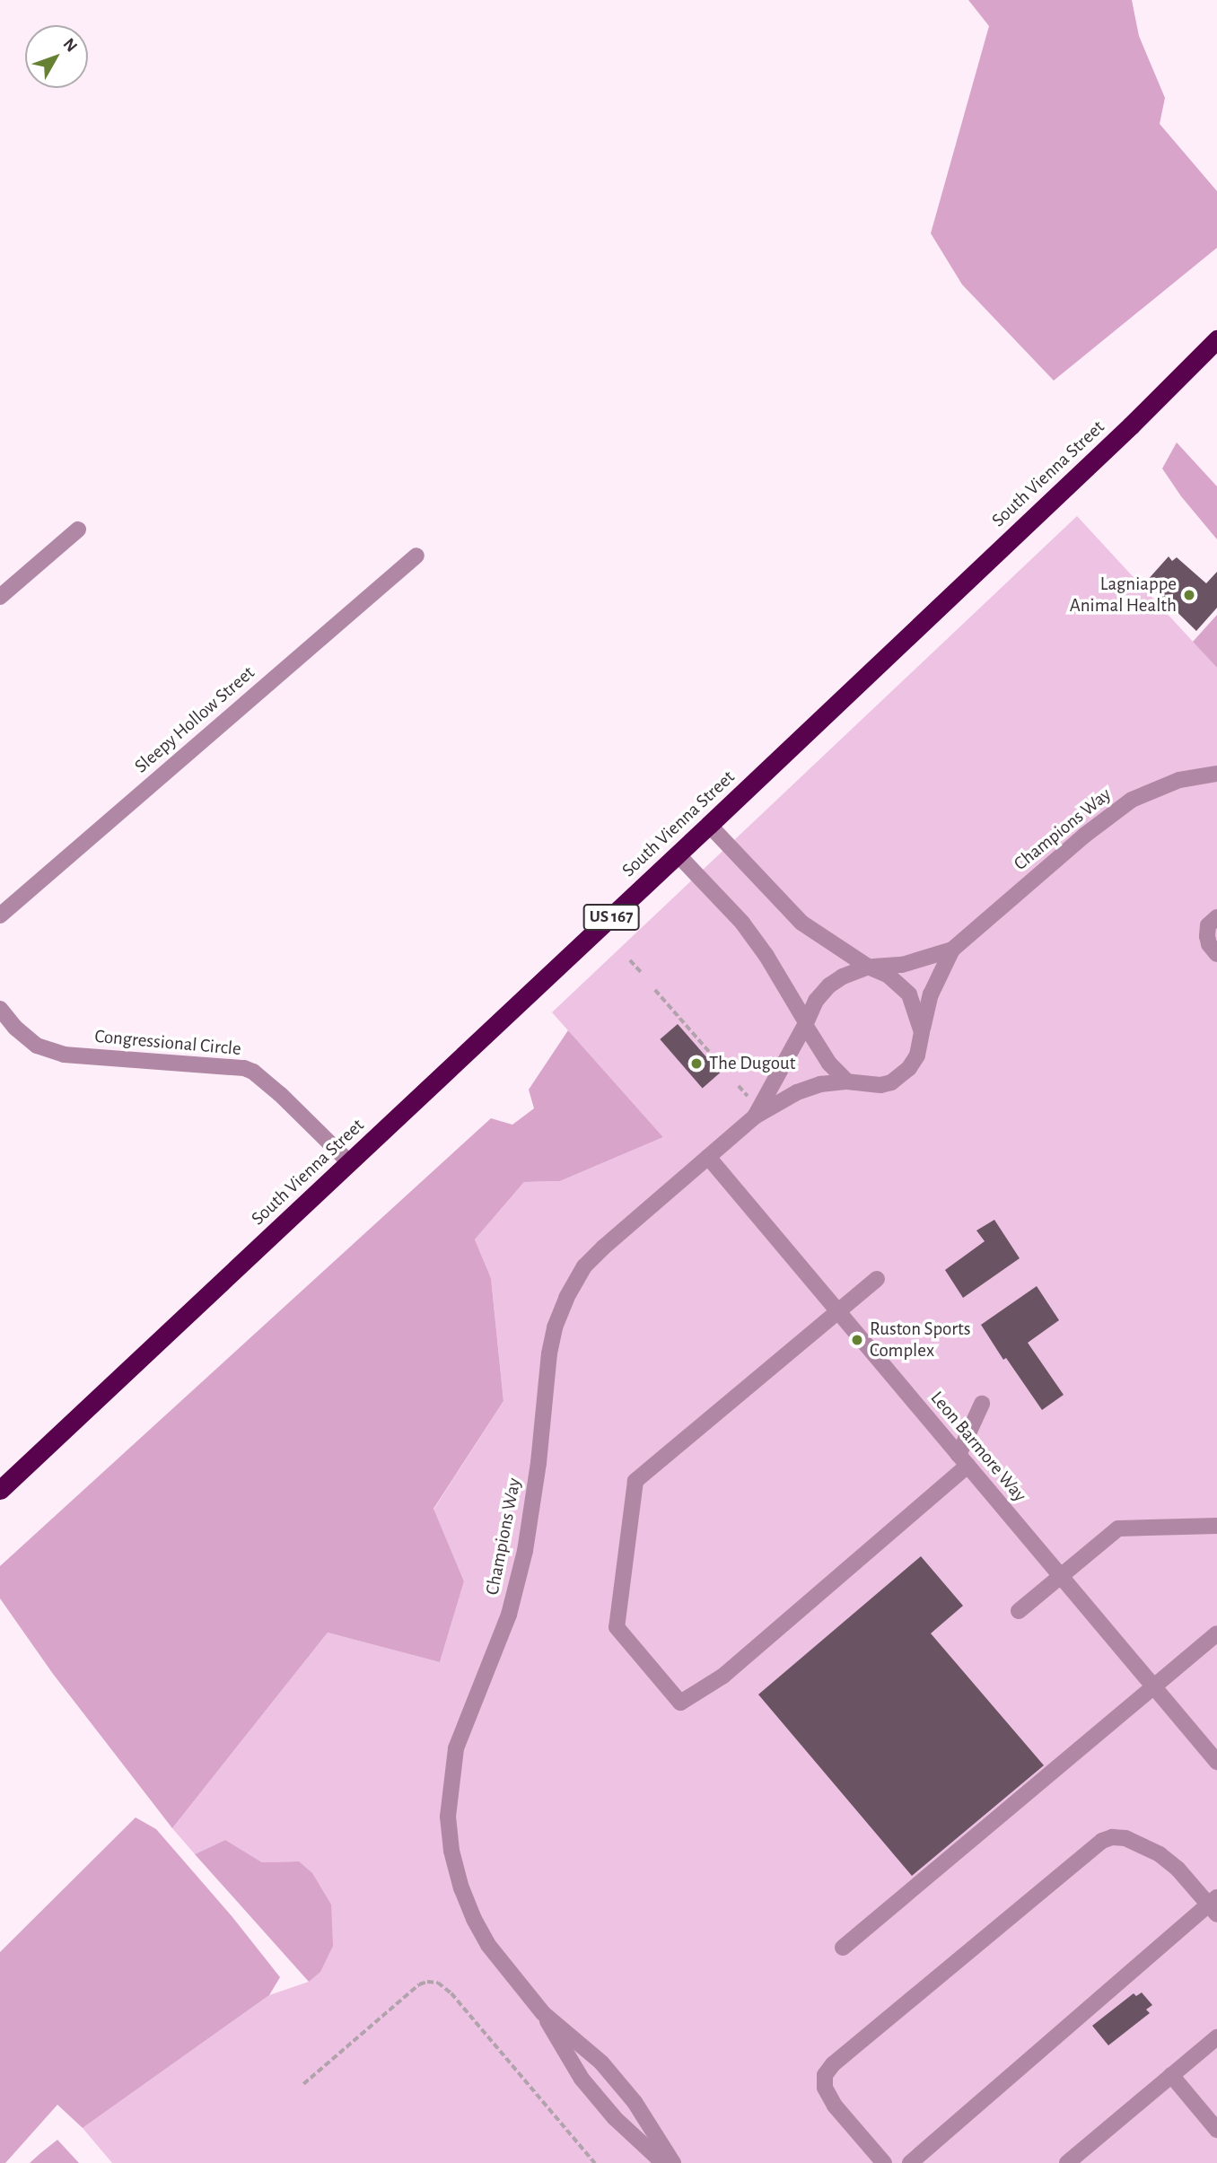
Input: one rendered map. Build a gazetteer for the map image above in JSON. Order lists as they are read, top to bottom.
{
  "streets": {
    "highway": ["South Vienna Street", "US 167"],
    "street": [
      "Sleepy Hollow Street",
      "Champions Way",
      "Congressional Circle",
      "Leon Barmore Way"
    ]
  },
  "crossings": [
    ["South Vienna Street", "Congressional Circle"],
    ["Champions Way", "Leon Barmore Way"]
  ],
  "places": ["Lagniappe Animal Health", "The Dugout", "Ruston Sports Complex"],
  "north": "top right"
}
